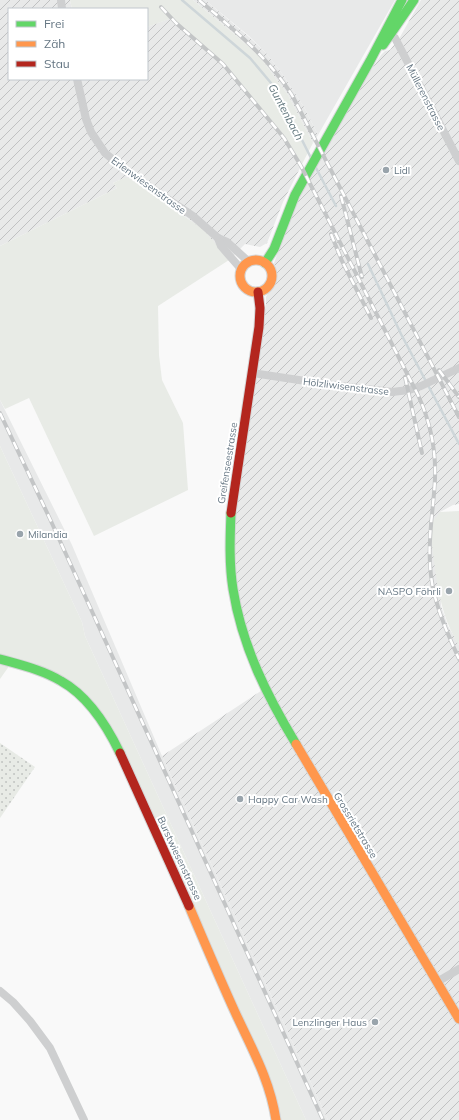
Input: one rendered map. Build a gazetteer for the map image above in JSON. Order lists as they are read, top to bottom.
{
  "streets": {
    "street": [
      "Müllerenstrasse",
      "Erlenwiesenstrasse",
      "Hölzliwisenstrasse",
      "Greifenseestrasse",
      "Grossrietstrasse",
      "Burstwiesenstrasse"
    ]
  },
  "crossings": [
    ["Erlenwiesenstrasse", "Greifenseestrasse"],
    ["Hölzliwisenstrasse", "Greifenseestrasse"],
    ["Greifenseestrasse", "Grossrietstrasse"]
  ],
  "water": ["Guntenbach"],
  "places": [
    "Lidl",
    "Milandia",
    "NASPO Föhrli",
    "Happy Car Wash",
    "Lenzlinger Haus"
  ],
  "legend": ["Frei", "Zäh", "Stau"]
}
